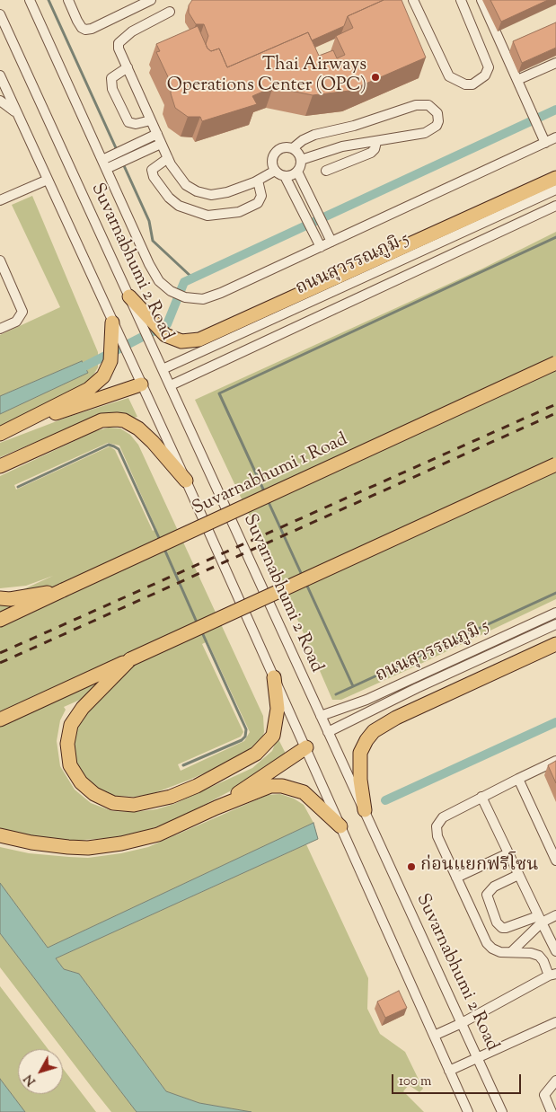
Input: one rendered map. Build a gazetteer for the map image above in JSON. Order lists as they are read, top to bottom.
{
  "streets": {
    "highway": ["Suvarnabhumi 1 Road"],
    "street": ["Suvarnabhumi 2 Road", "ถนนสุวรรณภูมิ 5"]
  },
  "crossings": [
    ["Suvarnabhumi 2 Road", "ถนนสุวรรณภูมิ 5"]
  ],
  "places": ["Thai Airways Operations Center (OPC)", "ก่อนแยกฟรีโซน"],
  "scale_bar": "100 m",
  "north": "bottom left"
}
